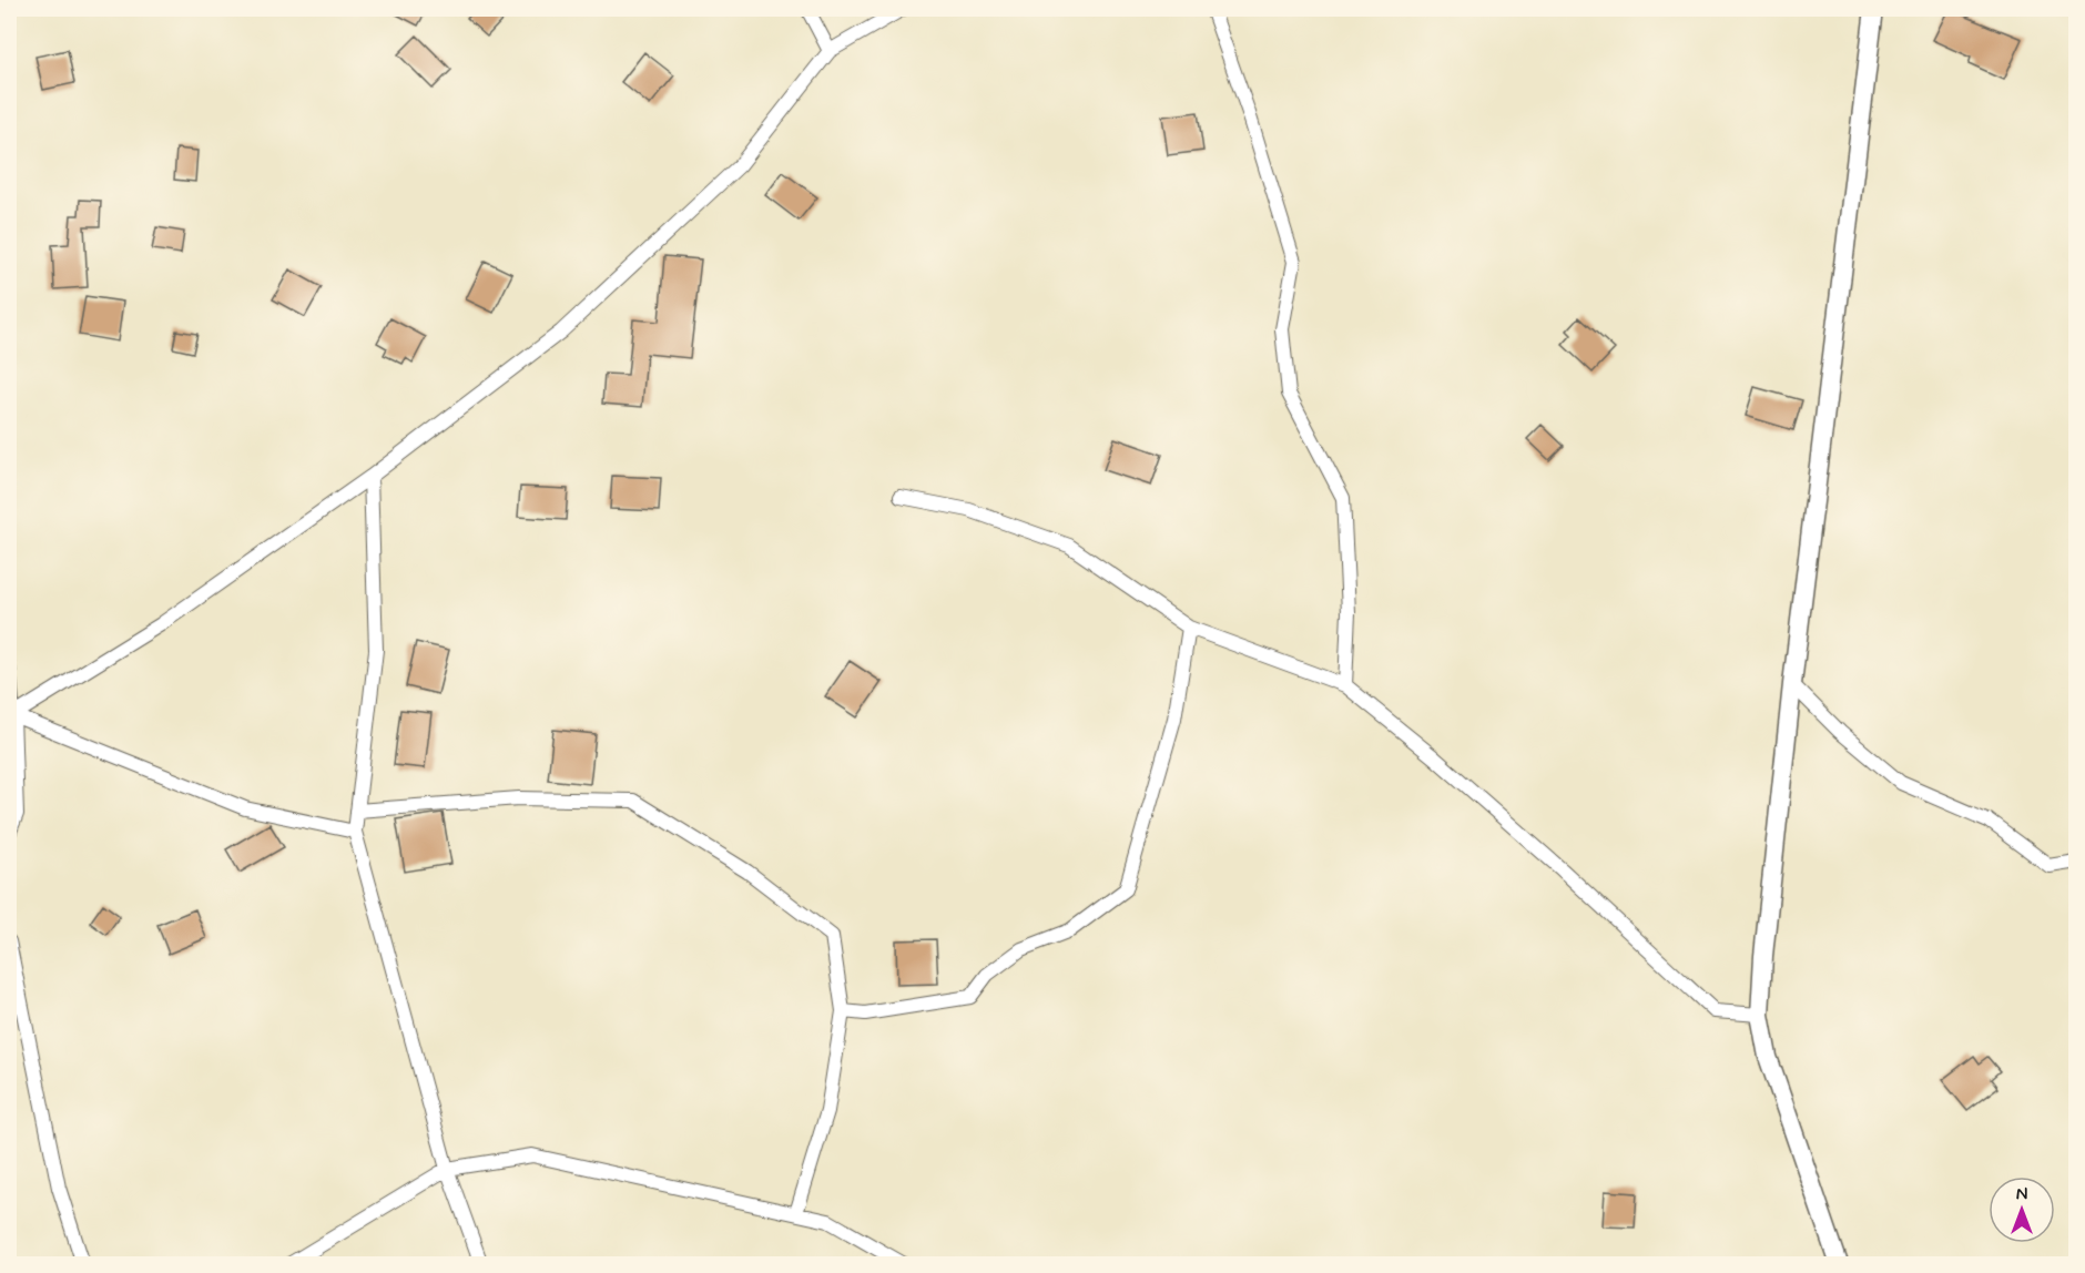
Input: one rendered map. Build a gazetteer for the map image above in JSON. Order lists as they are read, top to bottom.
{
  "north": "top"
}
